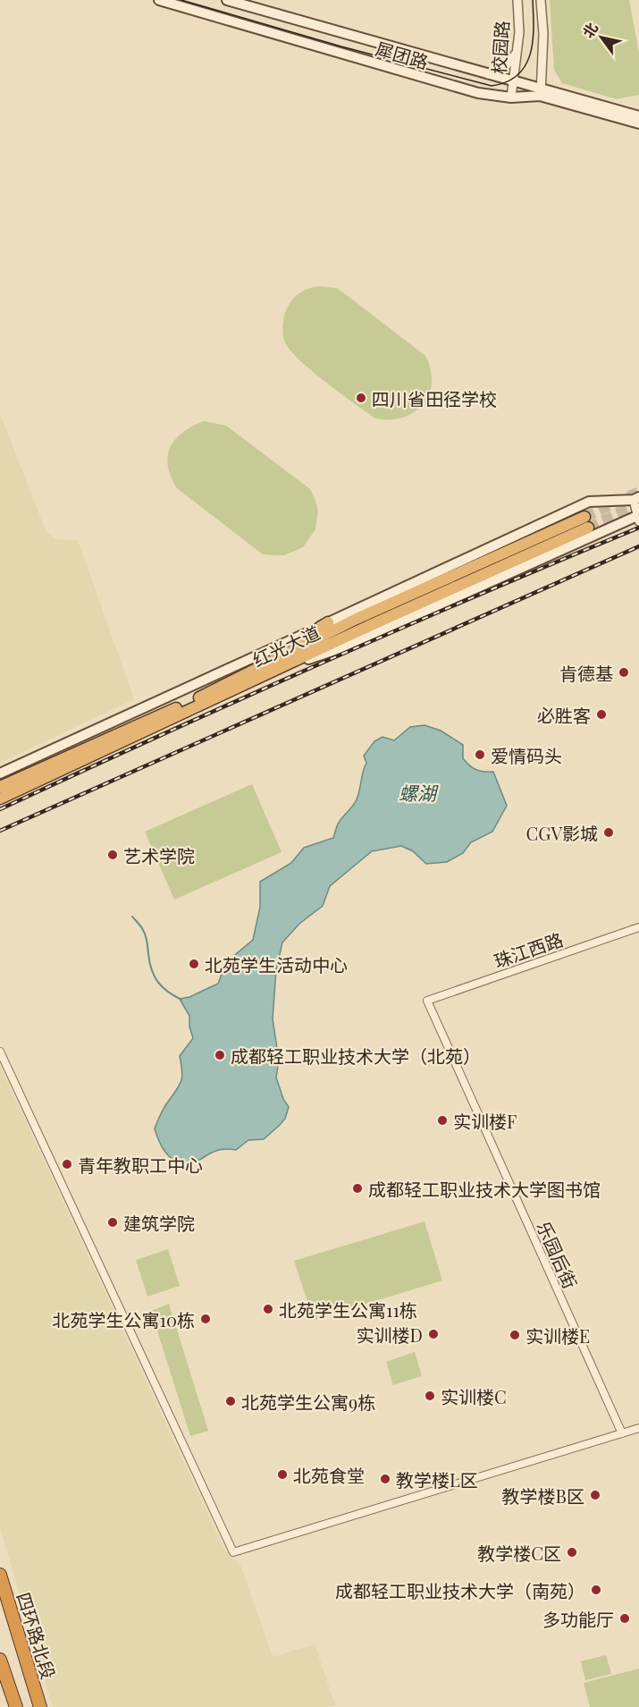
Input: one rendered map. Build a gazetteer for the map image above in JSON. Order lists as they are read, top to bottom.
{
  "streets": {
    "highway": ["红光大道", "四环路北段"],
    "main road": ["犀团路"],
    "street": ["校园路", "珠江西路", "乐园后街"]
  },
  "crossings": [
    ["校园路", "犀团路"],
    ["珠江西路", "乐园后街"]
  ],
  "water": ["螺湖"],
  "places": [
    "四川省田径学校",
    "肯德基",
    "必胜客",
    "爱情码头",
    "CGV影城",
    "艺术学院",
    "北苑学生活动中心",
    "成都轻工职业技术大学（北苑）",
    "实训楼F",
    "青年教职工中心",
    "成都轻工职业技术大学图书馆",
    "建筑学院",
    "北苑学生公寓11栋",
    "北苑学生公寓10栋",
    "实训楼D",
    "实训楼E",
    "实训楼C",
    "北苑学生公寓9栋",
    "北苑食堂",
    "教学楼L区",
    "教学楼B区",
    "教学楼C区",
    "成都轻工职业技术大学（南苑）",
    "多功能厅"
  ],
  "north": "top left"
}
